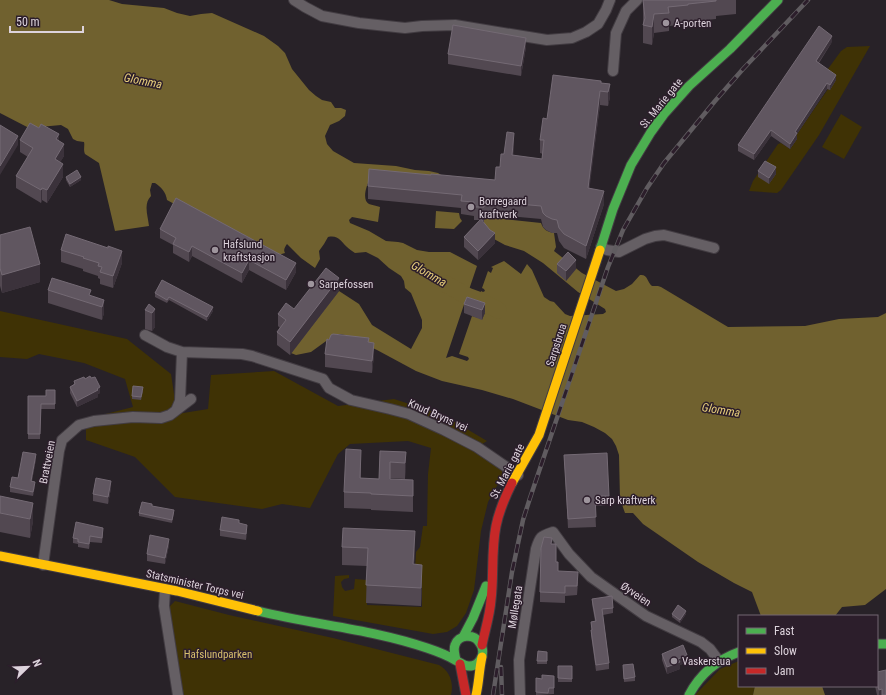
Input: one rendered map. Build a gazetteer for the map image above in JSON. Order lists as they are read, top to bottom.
{
  "streets": {
    "main road": ["St. Marie gate", "Sarpsbrua", "Statsminister Torps vei"],
    "street": [
      "Knud Bryns vei",
      "Brattveien",
      "Øyveien",
      "Møllegata"
    ]
  },
  "crossings": [
    ["St. Marie gate", "Sarpsbrua"],
    ["St. Marie gate", "Knud Bryns vei"],
    ["St. Marie gate", "Statsminister Torps vei"],
    ["Brattveien", "Statsminister Torps vei"],
    ["Øyveien", "Møllegata"]
  ],
  "water": ["Glomma"],
  "parks": ["Hafslundparken"],
  "places": [
    "A-porten",
    "Borregaard kraftverk",
    "Hafslund kraftstasjon",
    "Sarpefossen",
    "Sarp kraftverk",
    "Vaskerstua"
  ],
  "legend": ["Fast", "Slow", "Jam"],
  "scale_bar": "50 m",
  "north": "top right"
}
